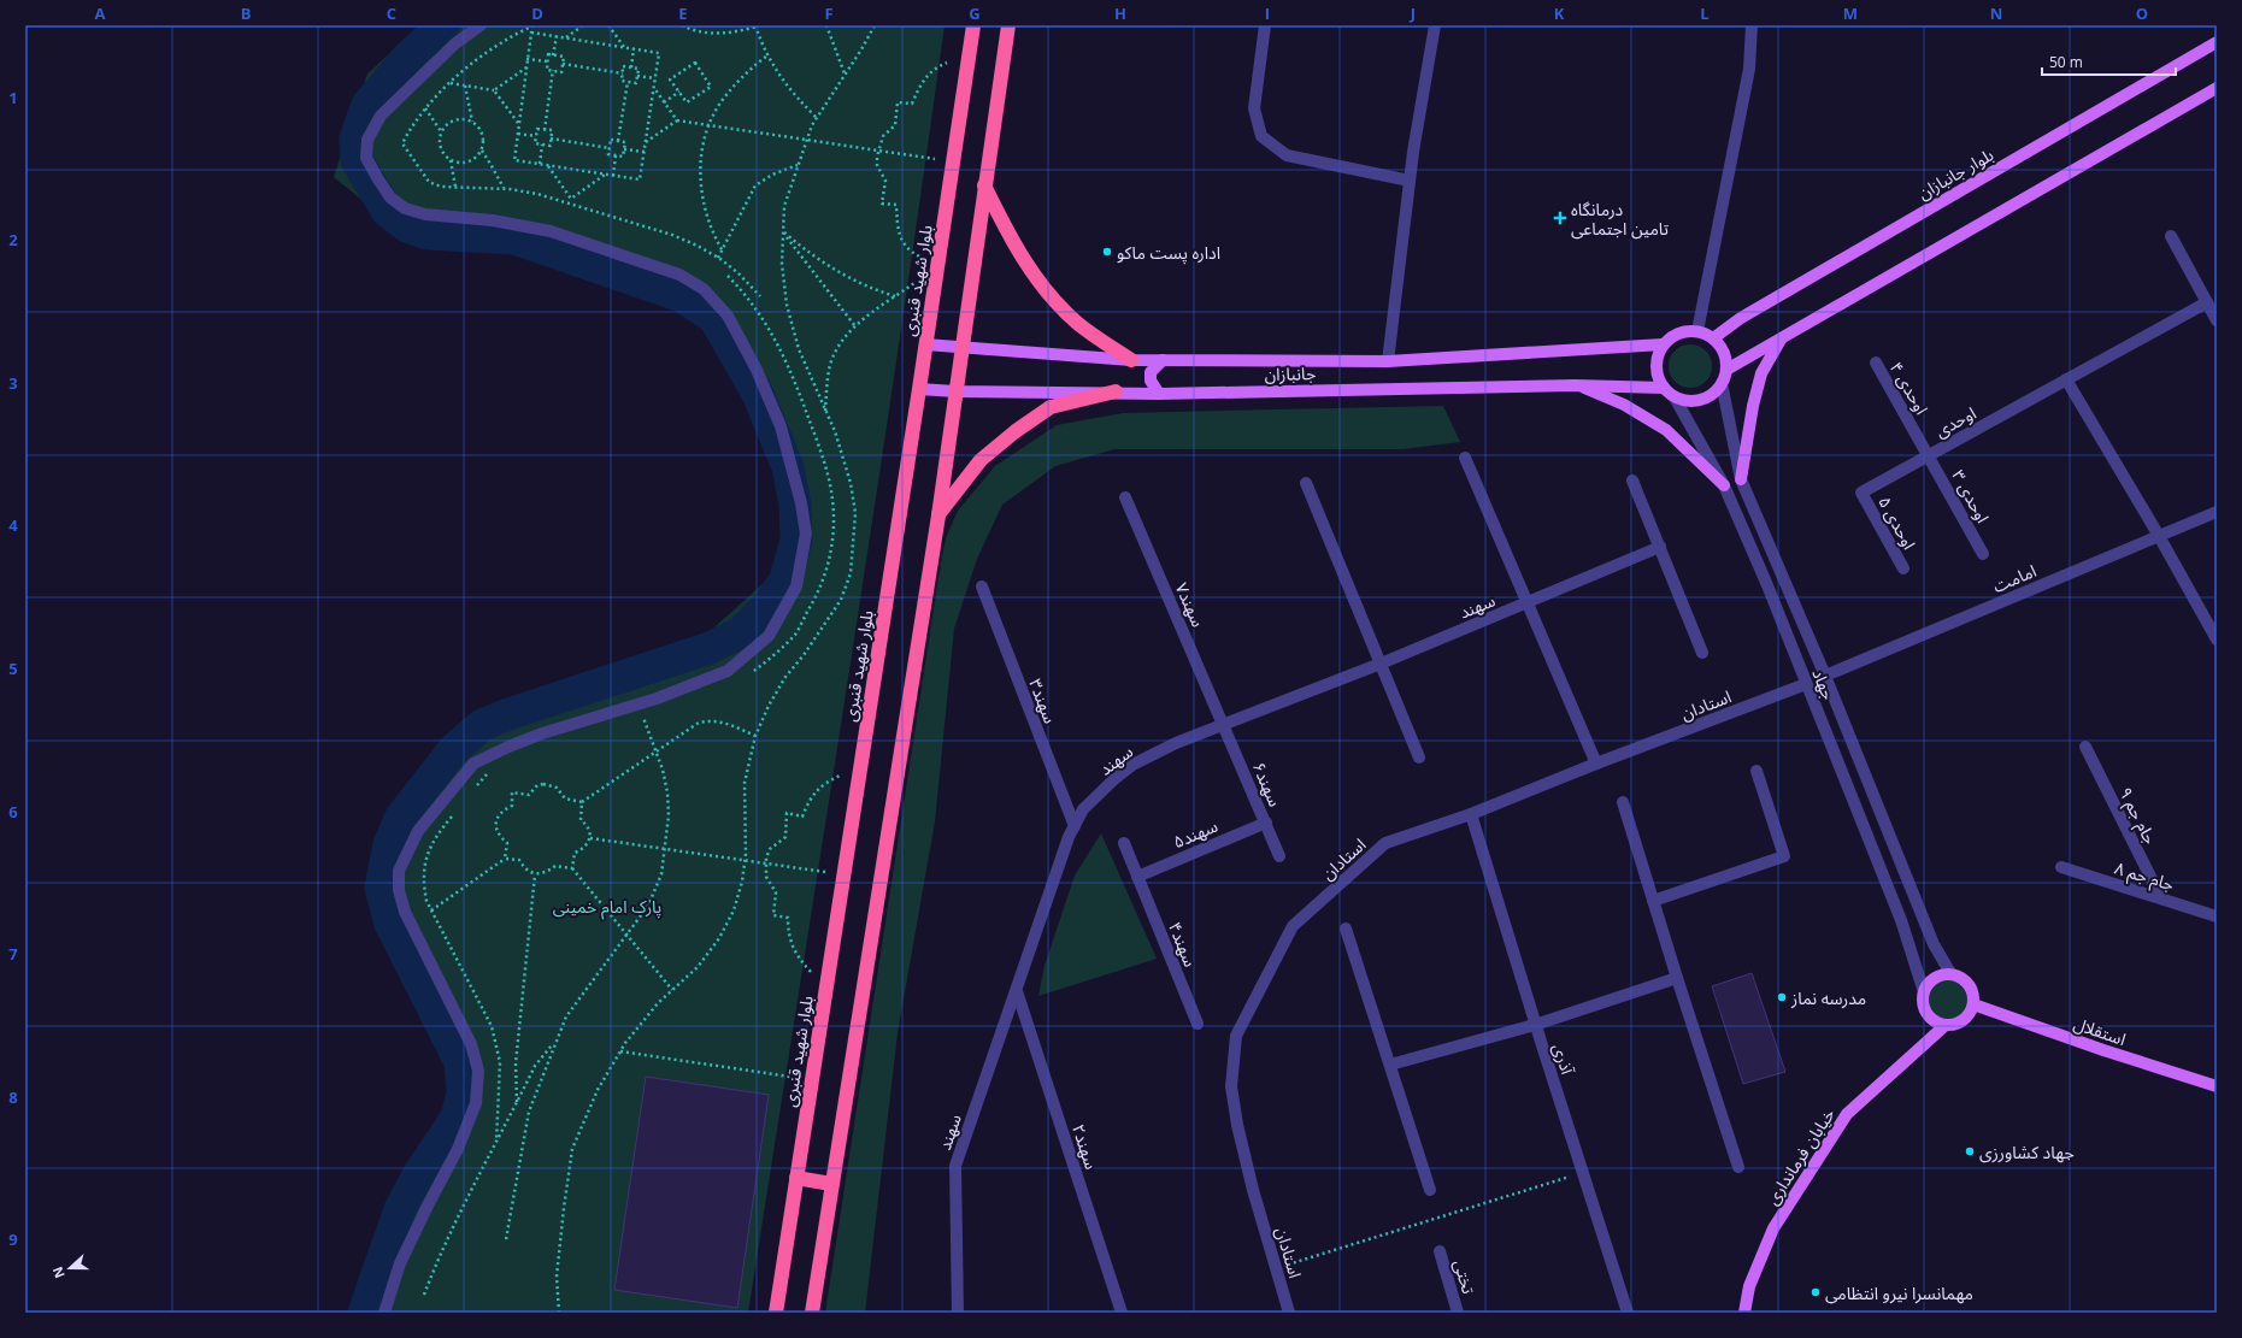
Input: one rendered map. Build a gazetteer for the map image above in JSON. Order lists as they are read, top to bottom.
{
  "streets": {
    "highway": ["بلوار شهید قنبری"],
    "main road": [
      "بلوار جانبازان",
      "جانبازان",
      "استقلال",
      "خیابان فرمانداری"
    ],
    "street": [
      "اوحدی ۴",
      "اوحدی",
      "اوحدی ۳",
      "اوحدی ۵",
      "امامت",
      "سهند۷",
      "سهند",
      "جهاد",
      "سهند۳",
      "استادان",
      "سهند۶",
      "جام جم ۹",
      "سهند۵",
      "جام جم ۸",
      "سهند۴",
      "آذری",
      "سهند۲",
      "تختی"
    ]
  },
  "crossings": [
    ["بلوار جانبازان", "جانبازان"],
    ["بلوار جانبازان", "جهاد"],
    ["بلوار شهید قنبری", "جانبازان"],
    ["جانبازان", "جهاد"],
    ["اوحدی ۴", "اوحدی"],
    ["اوحدی ۴", "اوحدی ۳"],
    ["اوحدی", "اوحدی ۳"],
    ["اوحدی", "اوحدی ۵"],
    ["امامت", "جهاد"],
    ["سهند۷", "سهند"],
    ["سهند۷", "سهند۶"],
    ["سهند", "سهند۳"],
    ["سهند", "سهند۶"],
    ["سهند", "سهند۲"],
    ["جهاد", "استادان"],
    ["جهاد", "استقلال"],
    ["جهاد", "خیابان فرمانداری"],
    ["استادان", "آذری"],
    ["سهند۶", "سهند۵"],
    ["جام جم ۹", "جام جم ۸"],
    ["سهند۵", "سهند۴"],
    ["استقلال", "خیابان فرمانداری"]
  ],
  "parks": ["پارک امام خمینی"],
  "places": {
    "health": ["درمانگاه تامین اجتماعی"],
    "other": [
      "اداره پست ماکو",
      "مدرسه نماز",
      "جهاد کشاورزی",
      "مهمانسرا نیرو انتظامی"
    ]
  },
  "scale_bar": "50 m",
  "north": "left",
  "grid": {
    "columns": [
      "A",
      "B",
      "C",
      "D",
      "E",
      "F",
      "G",
      "H",
      "I",
      "J",
      "K",
      "L",
      "M",
      "N",
      "O"
    ],
    "rows": [
      "1",
      "2",
      "3",
      "4",
      "5",
      "6",
      "7",
      "8",
      "9"
    ]
  }
}
